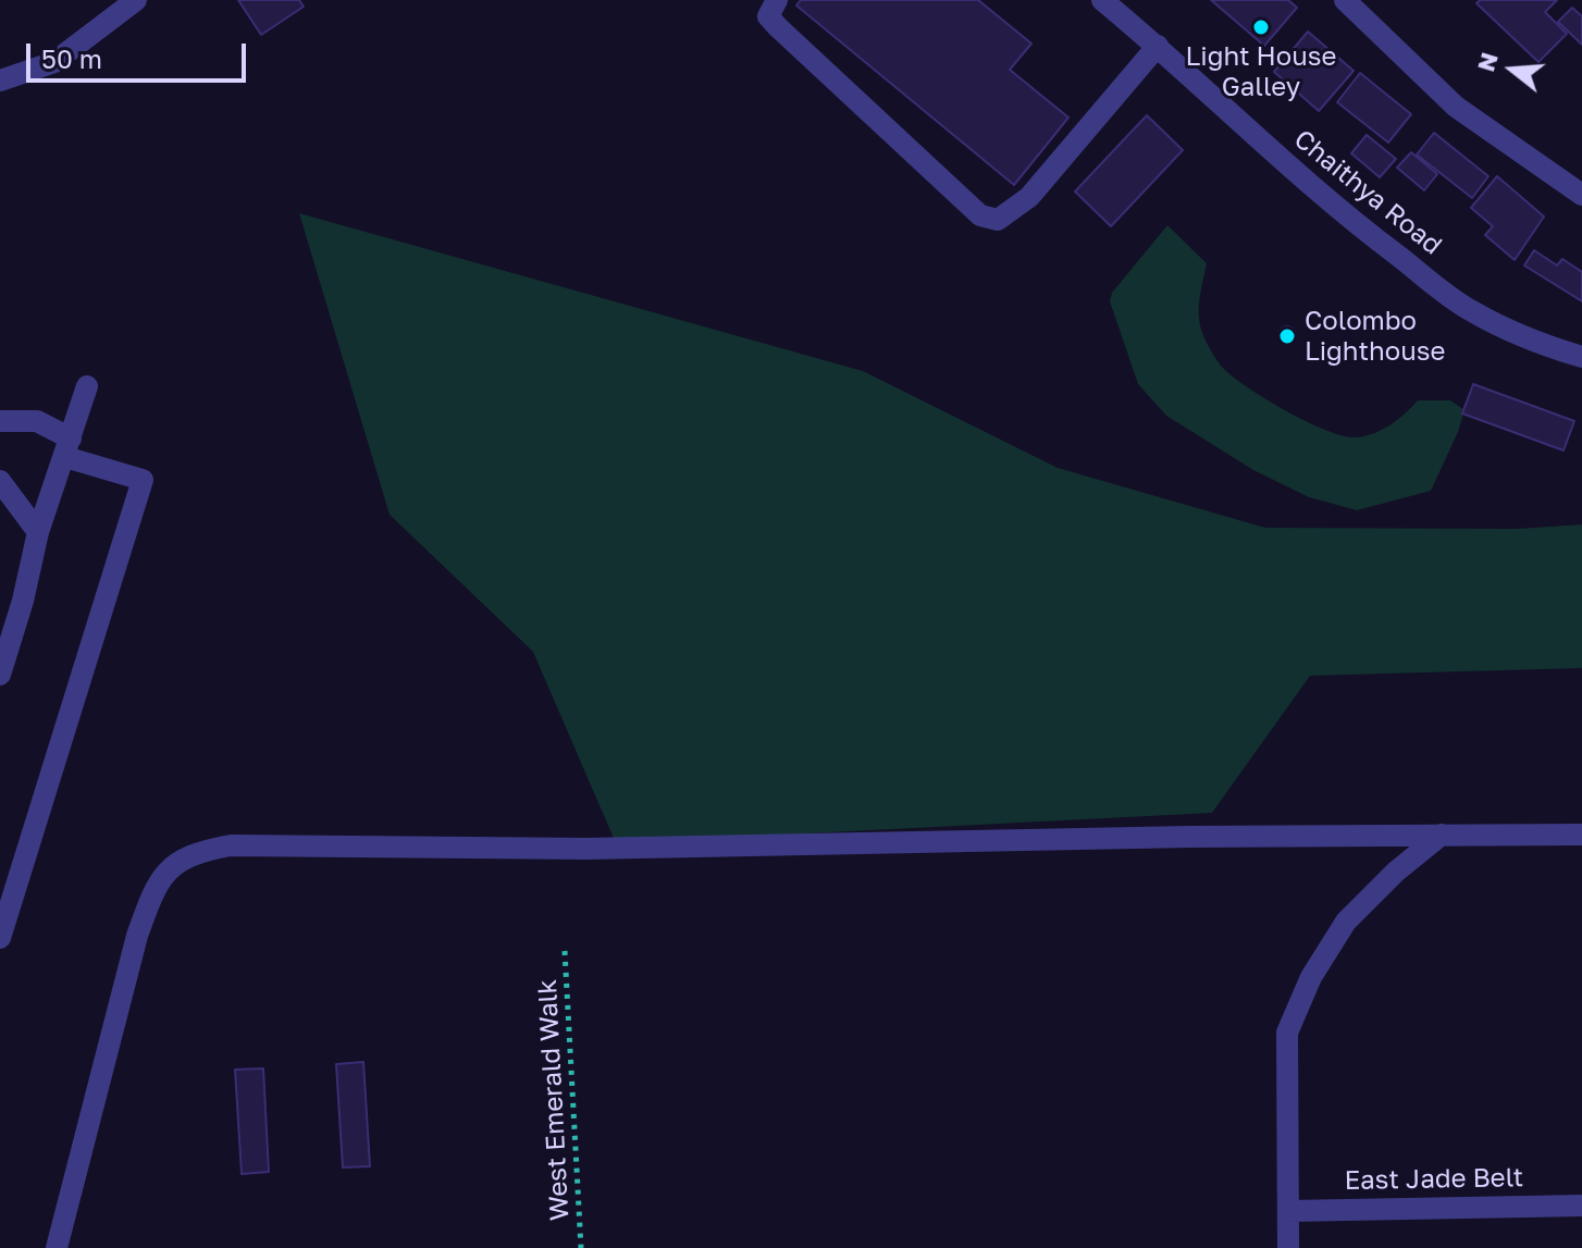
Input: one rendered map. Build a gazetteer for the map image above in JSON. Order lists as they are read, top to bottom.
{
  "streets": {
    "street": ["Chaithya Road", "East Jade Belt"],
    "path": ["West Emerald Walk"]
  },
  "places": ["Light House Galley", "Colombo Lighthouse"],
  "scale_bar": "50 m",
  "north": "left"
}
